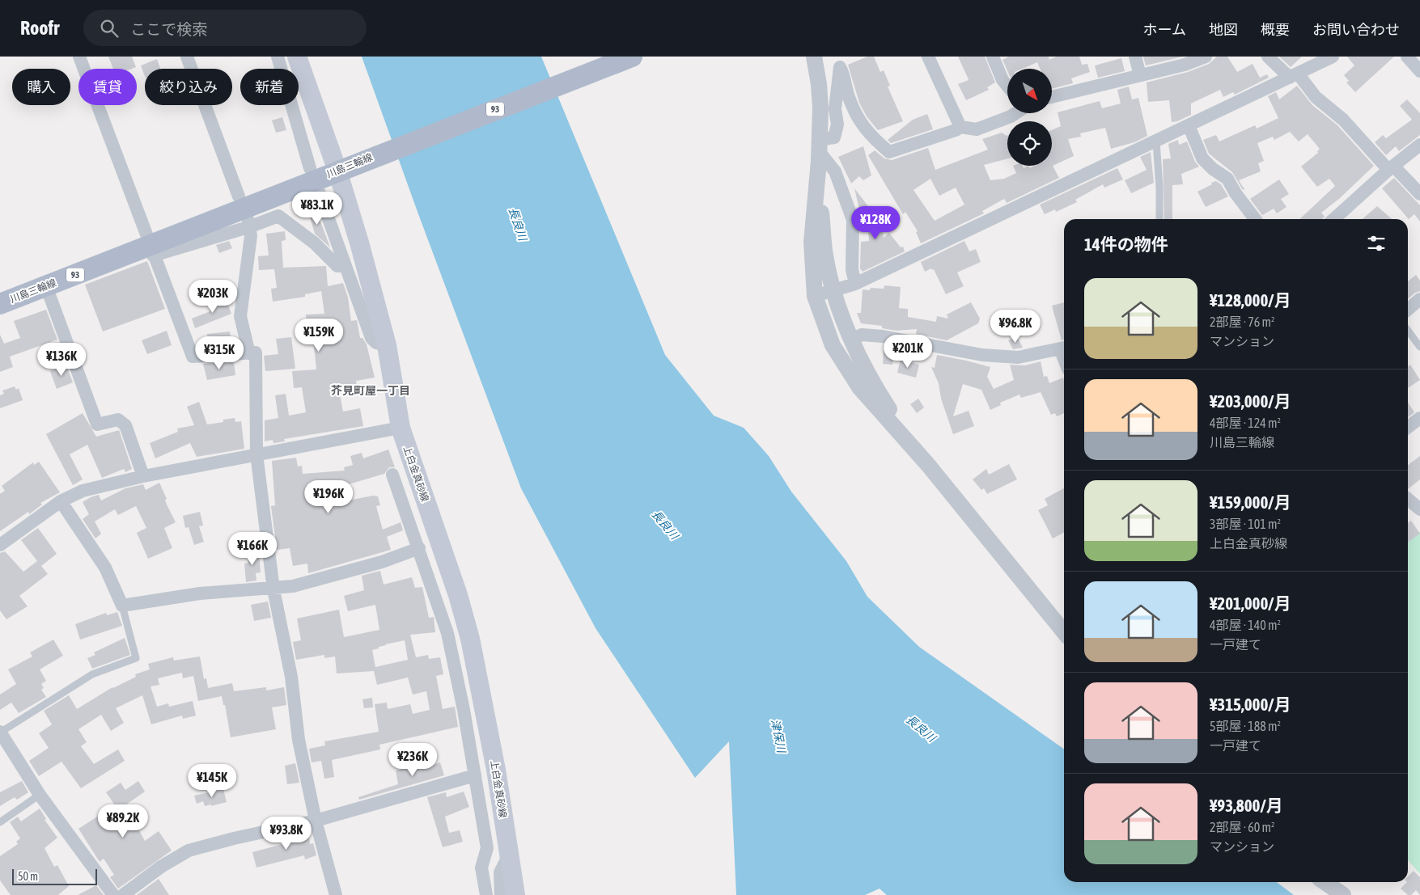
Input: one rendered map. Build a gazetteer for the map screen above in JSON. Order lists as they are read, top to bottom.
{
  "streets": {
    "main road": ["93", "川島三輪線", "上白金真砂線"]
  },
  "crossings": [
    ["川島三輪線", "上白金真砂線"]
  ],
  "districts": ["芥見町屋一丁目"],
  "water": ["長良川", "津保川"],
  "scale_bar": "50 m",
  "north": "bottom right",
  "page": {
    "header": "Roofr",
    "search": "ここで検索",
    "nav": [
      "ホーム",
      "地図",
      "概要",
      "お問い合わせ"
    ],
    "chip": [
      "購入",
      "賃貸",
      "絞り込み",
      "新着"
    ],
    "price": [
      "¥83.1K",
      "¥128K",
      "¥203K",
      "¥96.8K",
      "¥159K",
      "¥201K",
      "¥315K",
      "¥136K",
      "¥196K",
      "¥166K",
      "¥236K",
      "¥145K",
      "¥89.2K",
      "¥93.8K"
    ],
    "heading": "14件の物件",
    "list": [
      {
        "name": "¥128,000/月",
        "note": "2部屋 · 76 m² · マンション"
      },
      {
        "name": "¥203,000/月",
        "note": "4部屋 · 124 m² · 川島三輪線"
      },
      {
        "name": "¥159,000/月",
        "note": "3部屋 · 101 m² · 上白金真砂線"
      },
      {
        "name": "¥201,000/月",
        "note": "4部屋 · 140 m² · 一戸建て"
      },
      {
        "name": "¥315,000/月",
        "note": "5部屋 · 188 m² · 一戸建て"
      },
      {
        "name": "¥93,800/月",
        "note": "2部屋 · 60 m² · マンション"
      }
    ],
    "scale": "50 m"
  }
}
